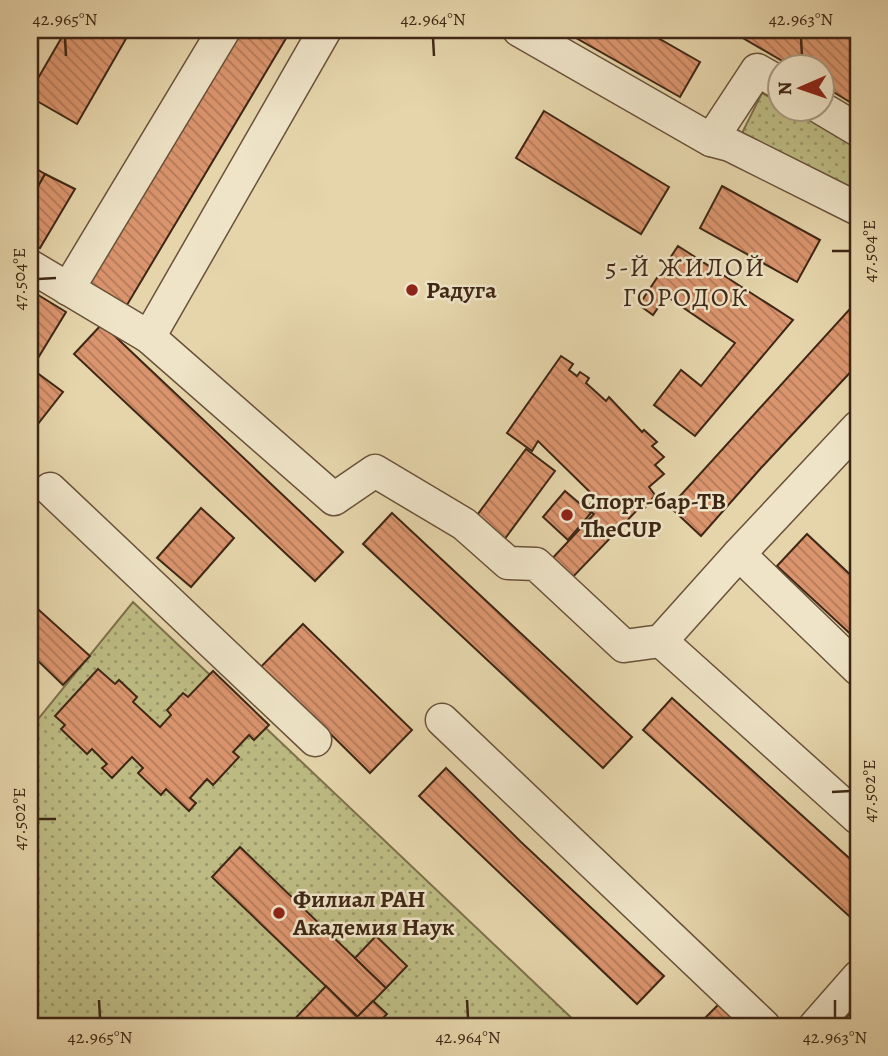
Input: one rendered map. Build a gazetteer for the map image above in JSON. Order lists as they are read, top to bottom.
{
  "districts": ["5-Й ЖИЛОЙ ГОРОДОК"],
  "places": ["Радуга", "Спорт-бар-ТВ TheCUP", "Филиал РАН Академия Наук"],
  "north": "left",
  "coordinates": [
    "42.965°N",
    "42.964°N",
    "42.963°N",
    "47.504°E",
    "47.502°E"
  ]
}
